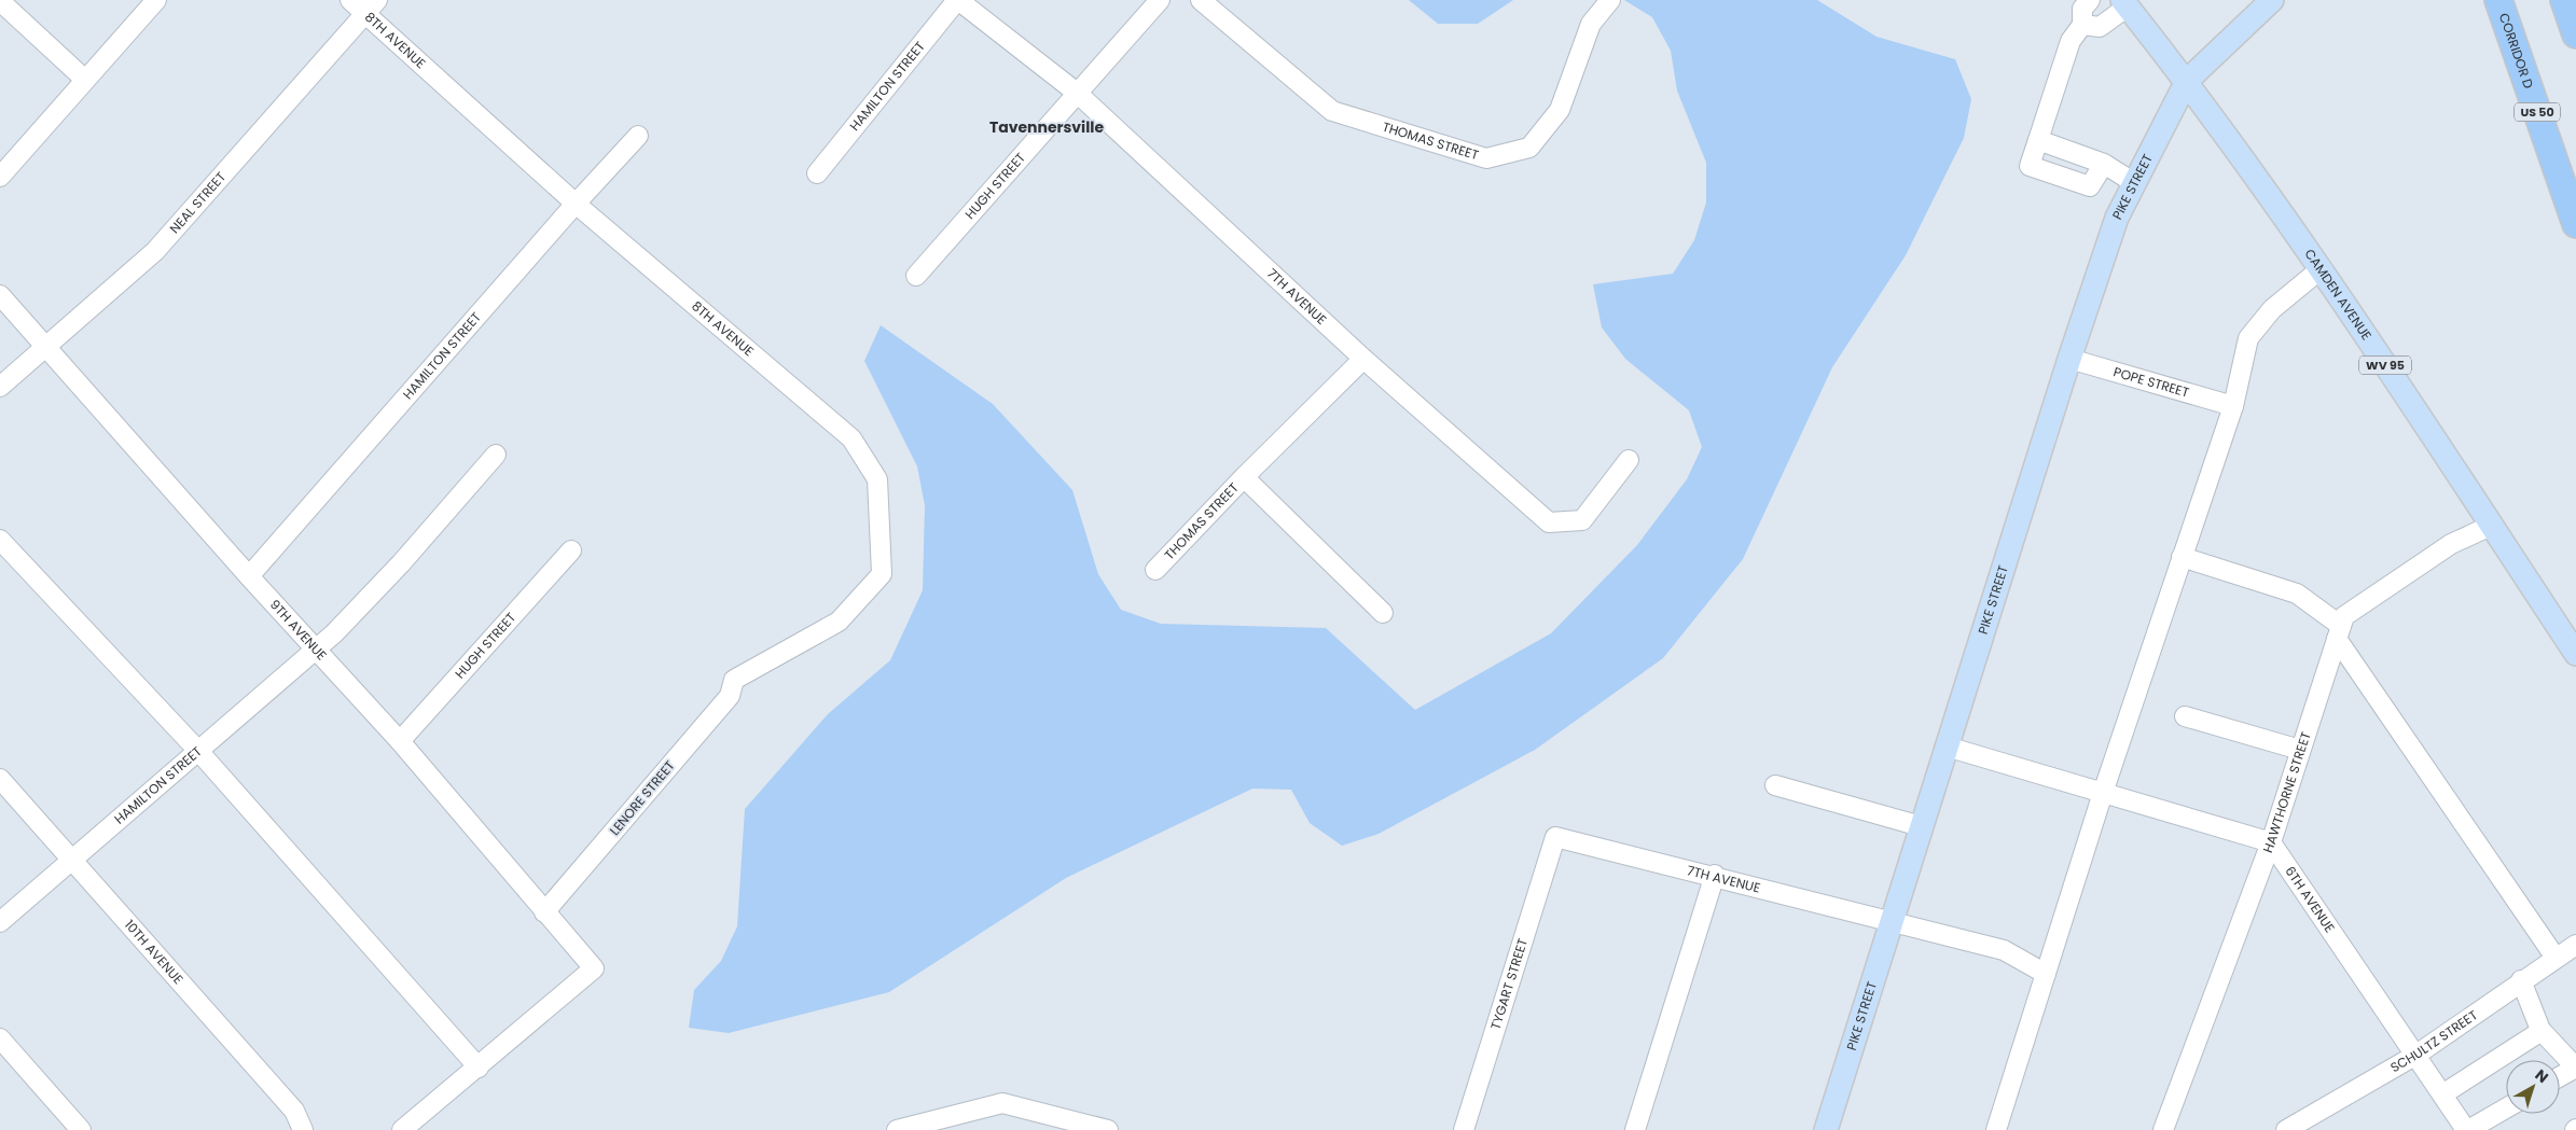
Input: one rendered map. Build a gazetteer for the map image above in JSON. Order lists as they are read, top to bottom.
{
  "streets": {
    "highway": ["CORRIDOR D", "US 50"],
    "main road": ["PIKE STREET", "CAMDEN AVENUE", "WV 95"],
    "street": [
      "8TH AVENUE",
      "HAMILTON STREET",
      "THOMAS STREET",
      "HUGH STREET",
      "NEAL STREET",
      "7TH AVENUE",
      "POPE STREET",
      "9TH AVENUE",
      "HAWTHORNE STREET",
      "LENORE STREET",
      "6TH AVENUE",
      "10TH AVENUE",
      "TYGART STREET",
      "SCHULTZ STREET"
    ]
  },
  "crossings": [
    ["8TH AVENUE", "HAMILTON STREET"],
    ["8TH AVENUE", "NEAL STREET"],
    ["8TH AVENUE", "LENORE STREET"],
    ["HAMILTON STREET", "7TH AVENUE"],
    ["HAMILTON STREET", "9TH AVENUE"],
    ["HAMILTON STREET", "10TH AVENUE"],
    ["THOMAS STREET", "7TH AVENUE"],
    ["HUGH STREET", "7TH AVENUE"],
    ["HUGH STREET", "9TH AVENUE"],
    ["PIKE STREET", "CAMDEN AVENUE"],
    ["PIKE STREET", "7TH AVENUE"],
    ["PIKE STREET", "POPE STREET"],
    ["NEAL STREET", "9TH AVENUE"],
    ["CAMDEN AVENUE", "HAWTHORNE STREET"],
    ["7TH AVENUE", "TYGART STREET"],
    ["9TH AVENUE", "LENORE STREET"],
    ["HAWTHORNE STREET", "6TH AVENUE"],
    ["6TH AVENUE", "SCHULTZ STREET"]
  ],
  "districts": ["Tavennersville"],
  "north": "top right"
}
